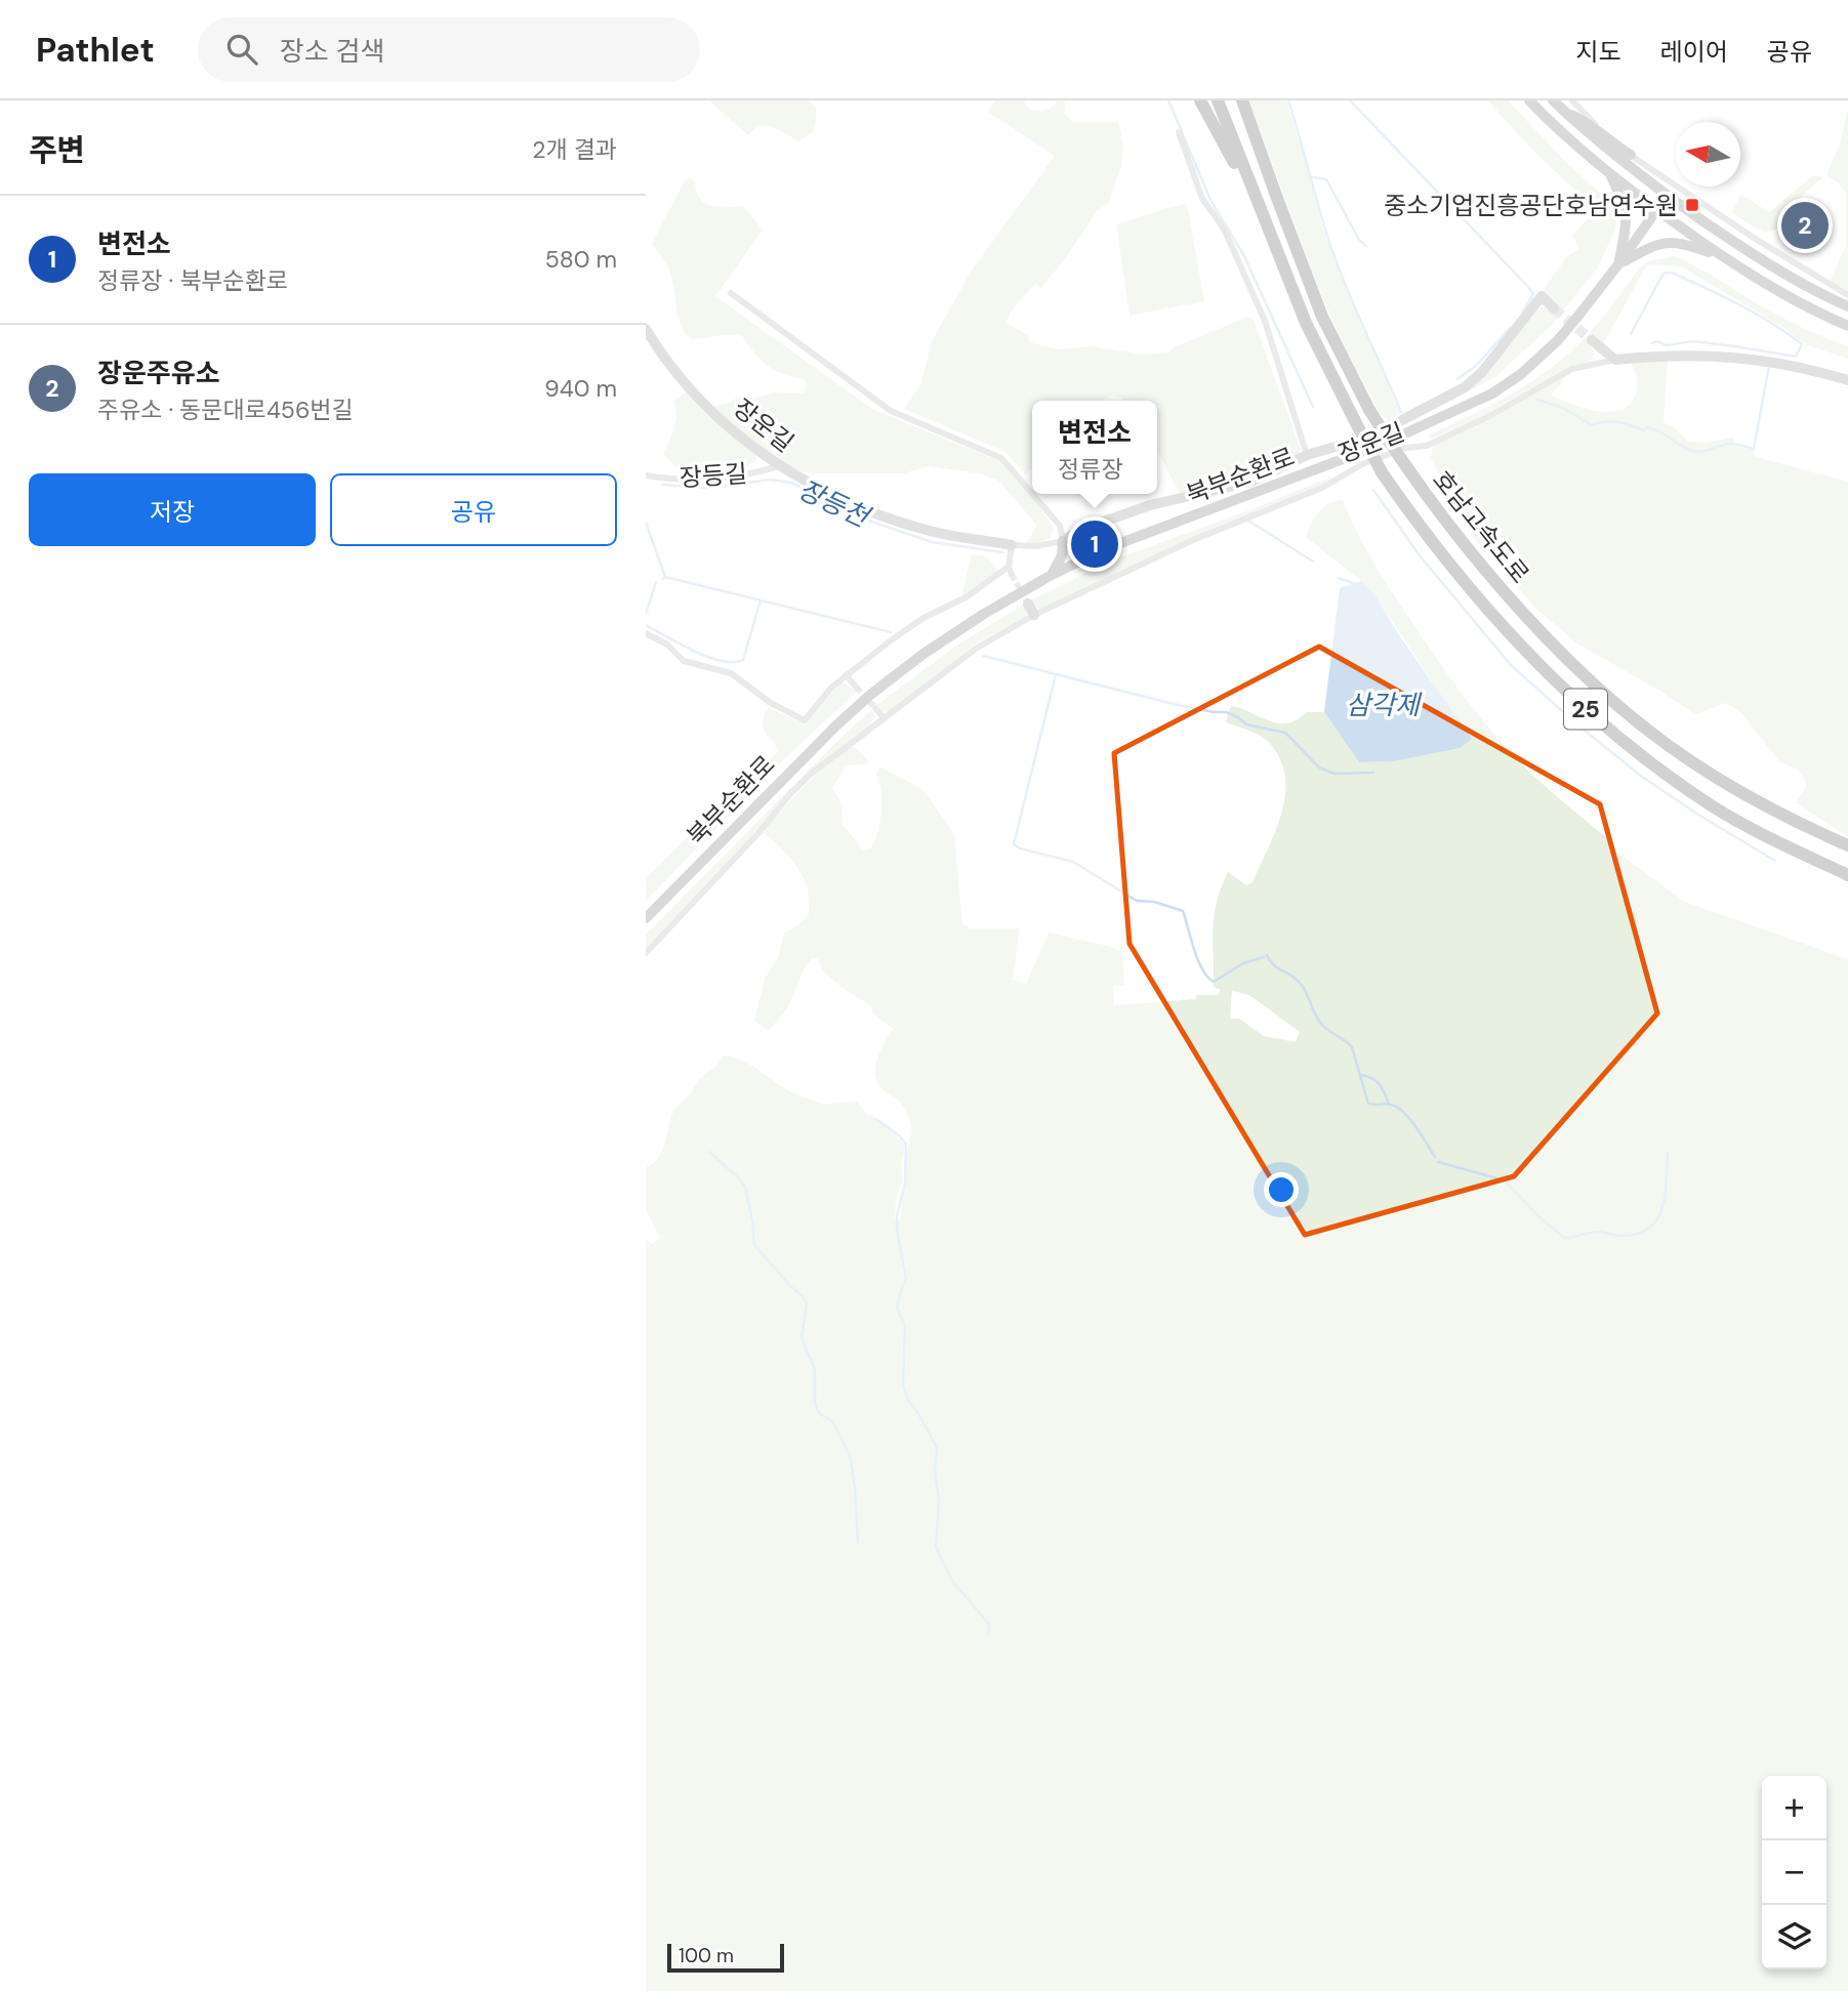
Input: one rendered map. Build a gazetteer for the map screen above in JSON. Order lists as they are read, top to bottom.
{
  "streets": {
    "highway": ["호남고속도로", "25"],
    "main road": ["북부순환로"],
    "street": ["장운길", "장등길"]
  },
  "crossings": [
    ["장운길", "장등길"]
  ],
  "water": ["장등천", "삼각제"],
  "places": {
    "transit": ["중소기업진흥공단호남연수원"]
  },
  "scale_bar": "100 m",
  "north": "left",
  "page": {
    "header": "Pathlet",
    "search": "장소 검색",
    "nav": ["지도", "레이어", "공유"],
    "heading": ["주변", "2개 결과"],
    "list": [
      {
        "mark": "1",
        "name": "변전소",
        "note": "정류장 · 북부순환로",
        "value": "580 m"
      },
      {
        "mark": "2",
        "name": "장운주유소",
        "note": "주유소 · 동문대로456번길",
        "value": "940 m"
      }
    ],
    "pins": ["2", "1"],
    "popup": ["변전소", "정류장"],
    "buttons": ["저장", "공유"],
    "map_buttons": ["+", "−"],
    "scale": "100 m"
  }
}
